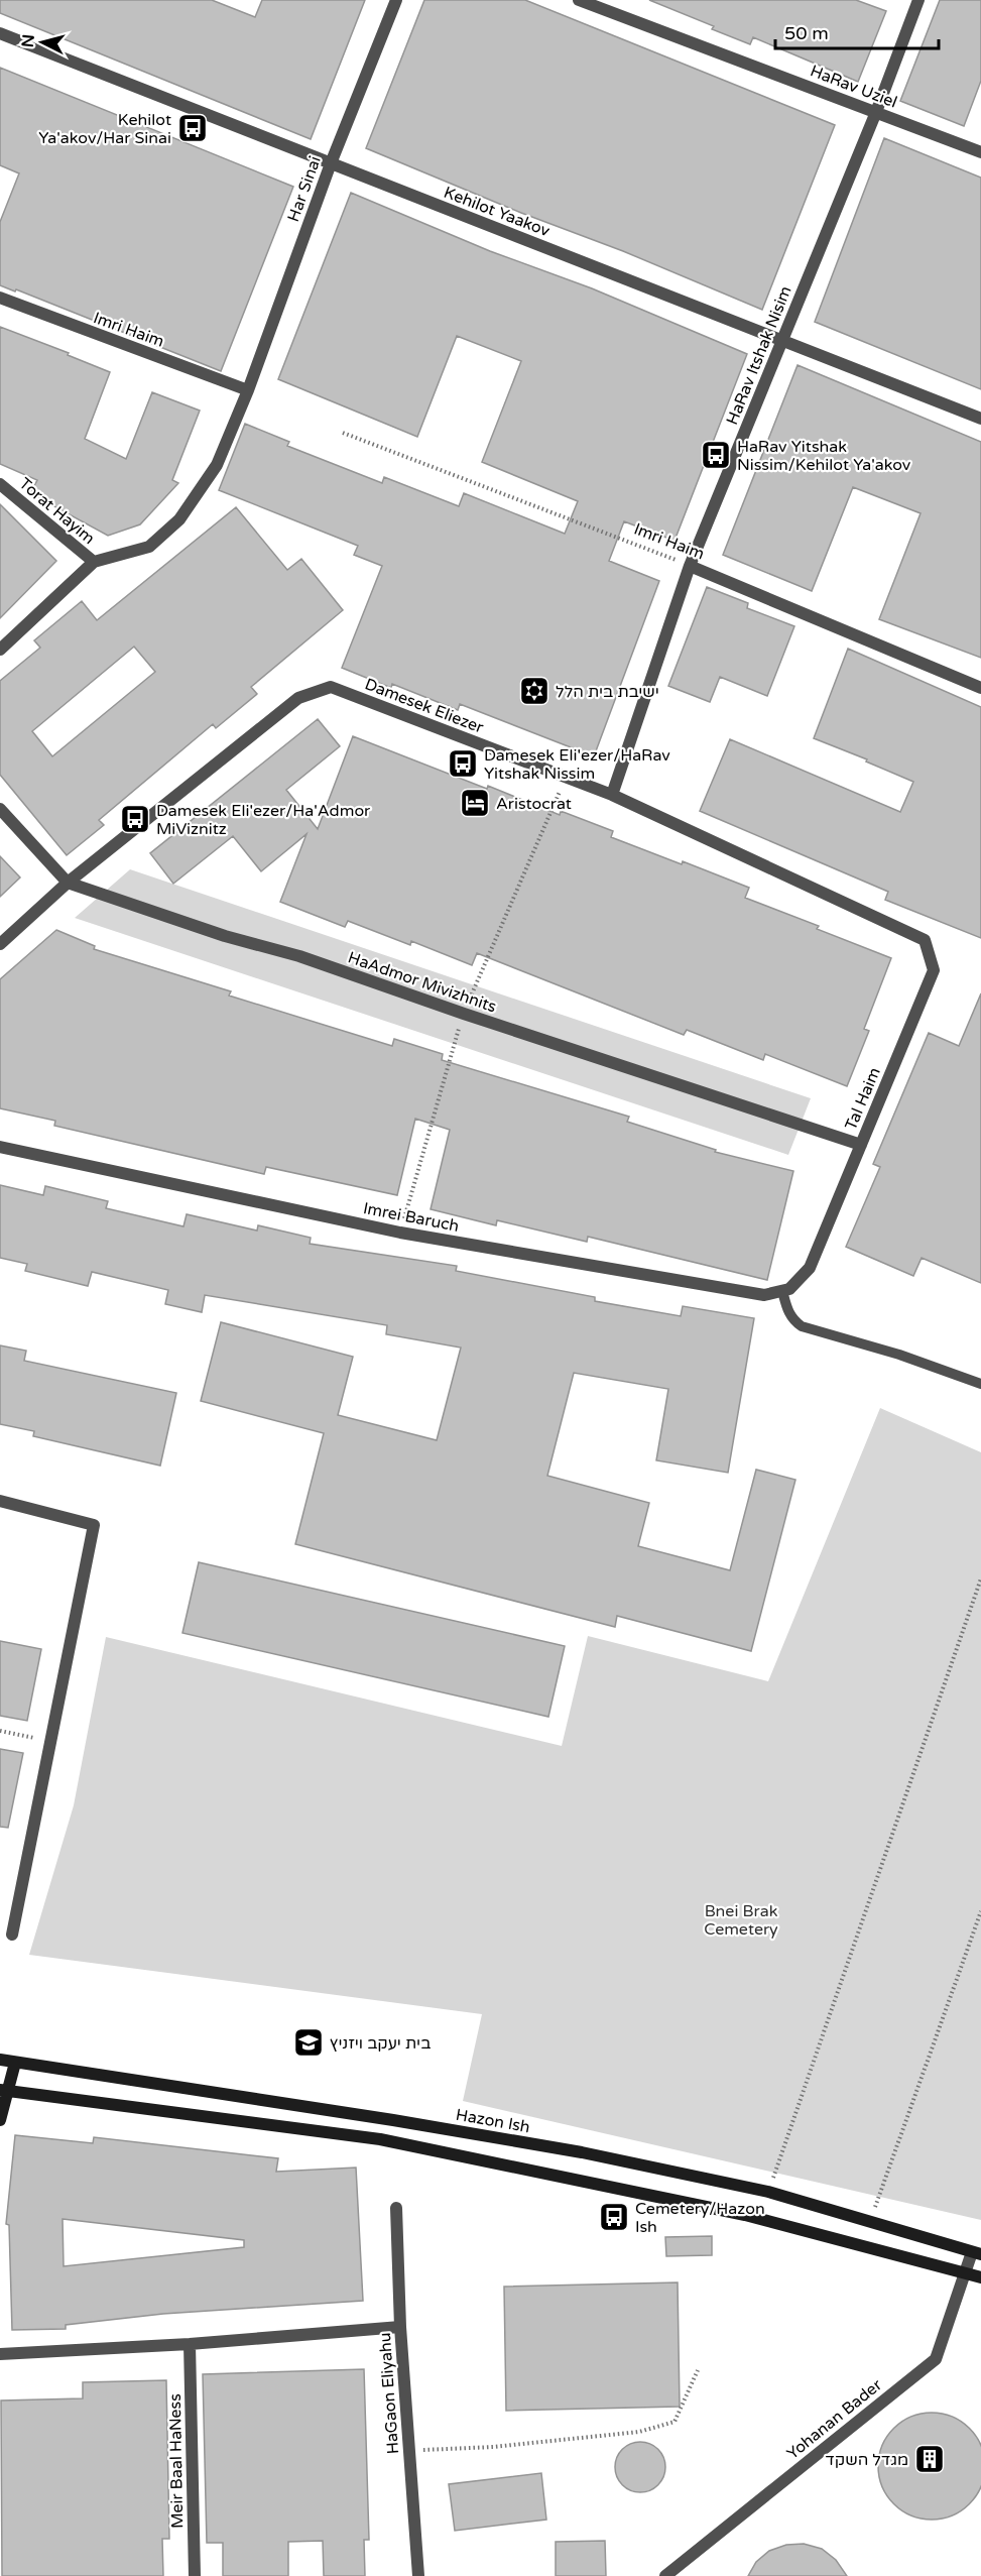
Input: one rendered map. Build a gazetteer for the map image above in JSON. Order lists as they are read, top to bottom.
{
  "streets": {
    "street": [
      "HaRav Uziel",
      "Har Sinai",
      "Kehilot Yaakov",
      "Imri Haim",
      "HaRav Itshak Nisim",
      "Torat Hayim",
      "Damesek Eliezer",
      "HaAdmor Mivizhnits",
      "Tal Haim",
      "Imrei Baruch",
      "Hazon Ish",
      "HaGaon Eliyahu",
      "Yohanan Bader",
      "Meir Baal HaNess"
    ]
  },
  "crossings": [
    ["HaRav Uziel", "HaRav Itshak Nisim"],
    ["Har Sinai", "Kehilot Yaakov"],
    ["Har Sinai", "Imri Haim"],
    ["Har Sinai", "Torat Hayim"],
    ["Kehilot Yaakov", "HaRav Itshak Nisim"],
    ["Imri Haim", "HaRav Itshak Nisim"],
    ["HaRav Itshak Nisim", "Damesek Eliezer"],
    ["Damesek Eliezer", "HaAdmor Mivizhnits"],
    ["Damesek Eliezer", "Tal Haim"],
    ["HaAdmor Mivizhnits", "Tal Haim"],
    ["Tal Haim", "Imrei Baruch"],
    ["Hazon Ish", "Yohanan Bader"]
  ],
  "parks": ["Bnei Brak Cemetery"],
  "places": {
    "bus stop": [
      "Kehilot Ya'akov/Har Sinai",
      "HaRav Yitshak Nissim/Kehilot Ya'akov",
      "Damesek Eli'ezer/HaRav Yitshak Nissim",
      "Damesek Eli'ezer/Ha'Admor MiViznitz",
      "Cemetery/Hazon Ish"
    ],
    "synagogue": ["ישיבת בית הלל"],
    "hotel": ["Aristocrat"],
    "school or university": ["בית יעקב ויזניץ"],
    "building": ["מגדל השקד"]
  },
  "scale_bar": "50 m",
  "north": "left"
}
